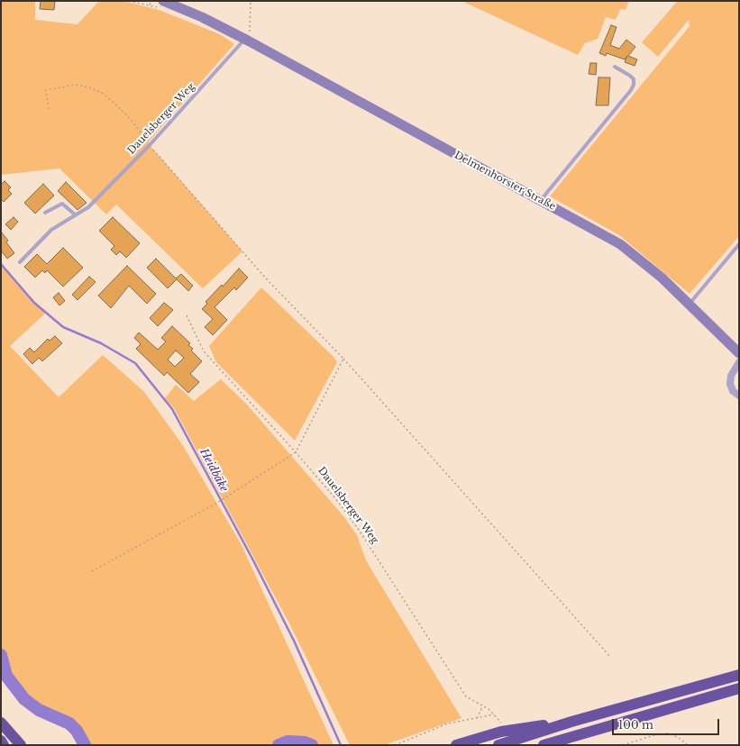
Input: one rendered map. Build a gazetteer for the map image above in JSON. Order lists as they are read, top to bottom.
{
  "streets": {
    "street": ["Delmenhorster Straße"],
    "lane": ["Dauelsberger Weg"]
  },
  "crossings": [
    ["Dauelsberger Weg", "Delmenhorster Straße"]
  ],
  "water": ["Heidbäke"],
  "scale_bar": "100 m"
}
